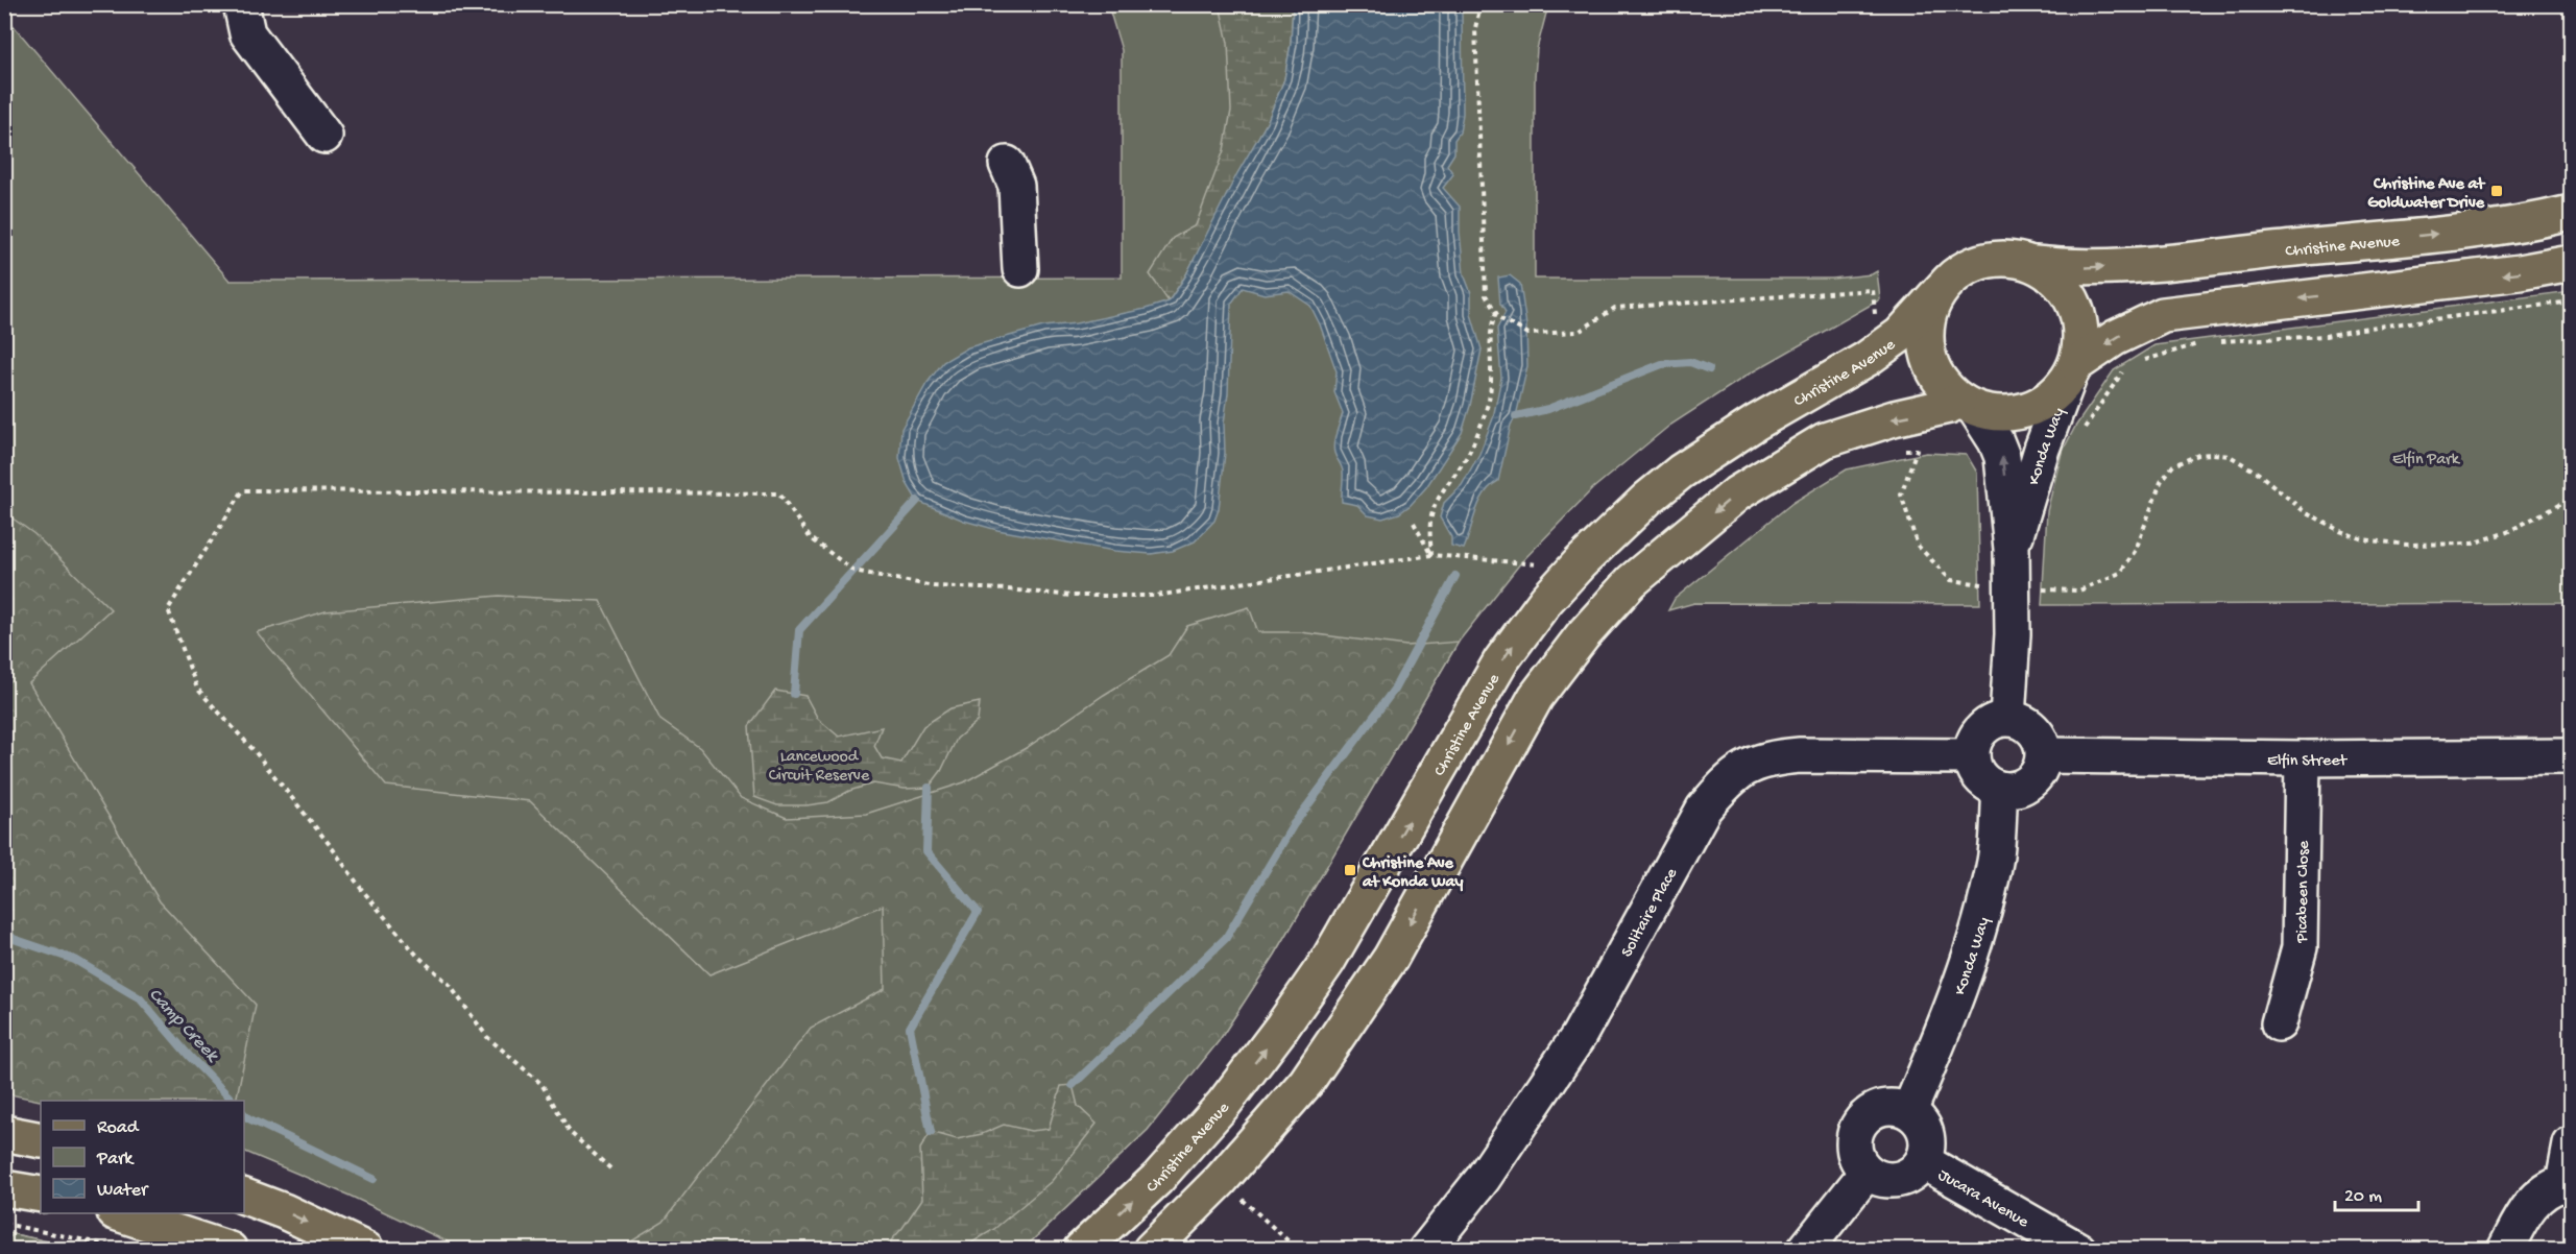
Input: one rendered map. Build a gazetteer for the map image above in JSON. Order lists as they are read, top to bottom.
{
  "streets": {
    "main road": ["Christine Avenue"],
    "street": [
      "Konda Way",
      "Elfin Street",
      "Picabeen Close",
      "Solitaire Place",
      "Jucara Avenue"
    ]
  },
  "crossings": [
    ["Christine Avenue", "Konda Way"],
    ["Konda Way", "Elfin Street"],
    ["Konda Way", "Solitaire Place"],
    ["Konda Way", "Jucara Avenue"],
    ["Elfin Street", "Picabeen Close"],
    ["Elfin Street", "Solitaire Place"]
  ],
  "water": ["Camp Creek"],
  "parks": ["Elfin Park", "Lancewood Circuit Reserve"],
  "places": {
    "transit": ["Christine Ave at Goldwater Drive", "Christine Ave at Konda Way"]
  },
  "legend": ["Road", "Park", "Water"],
  "scale_bar": "20 m"
}
